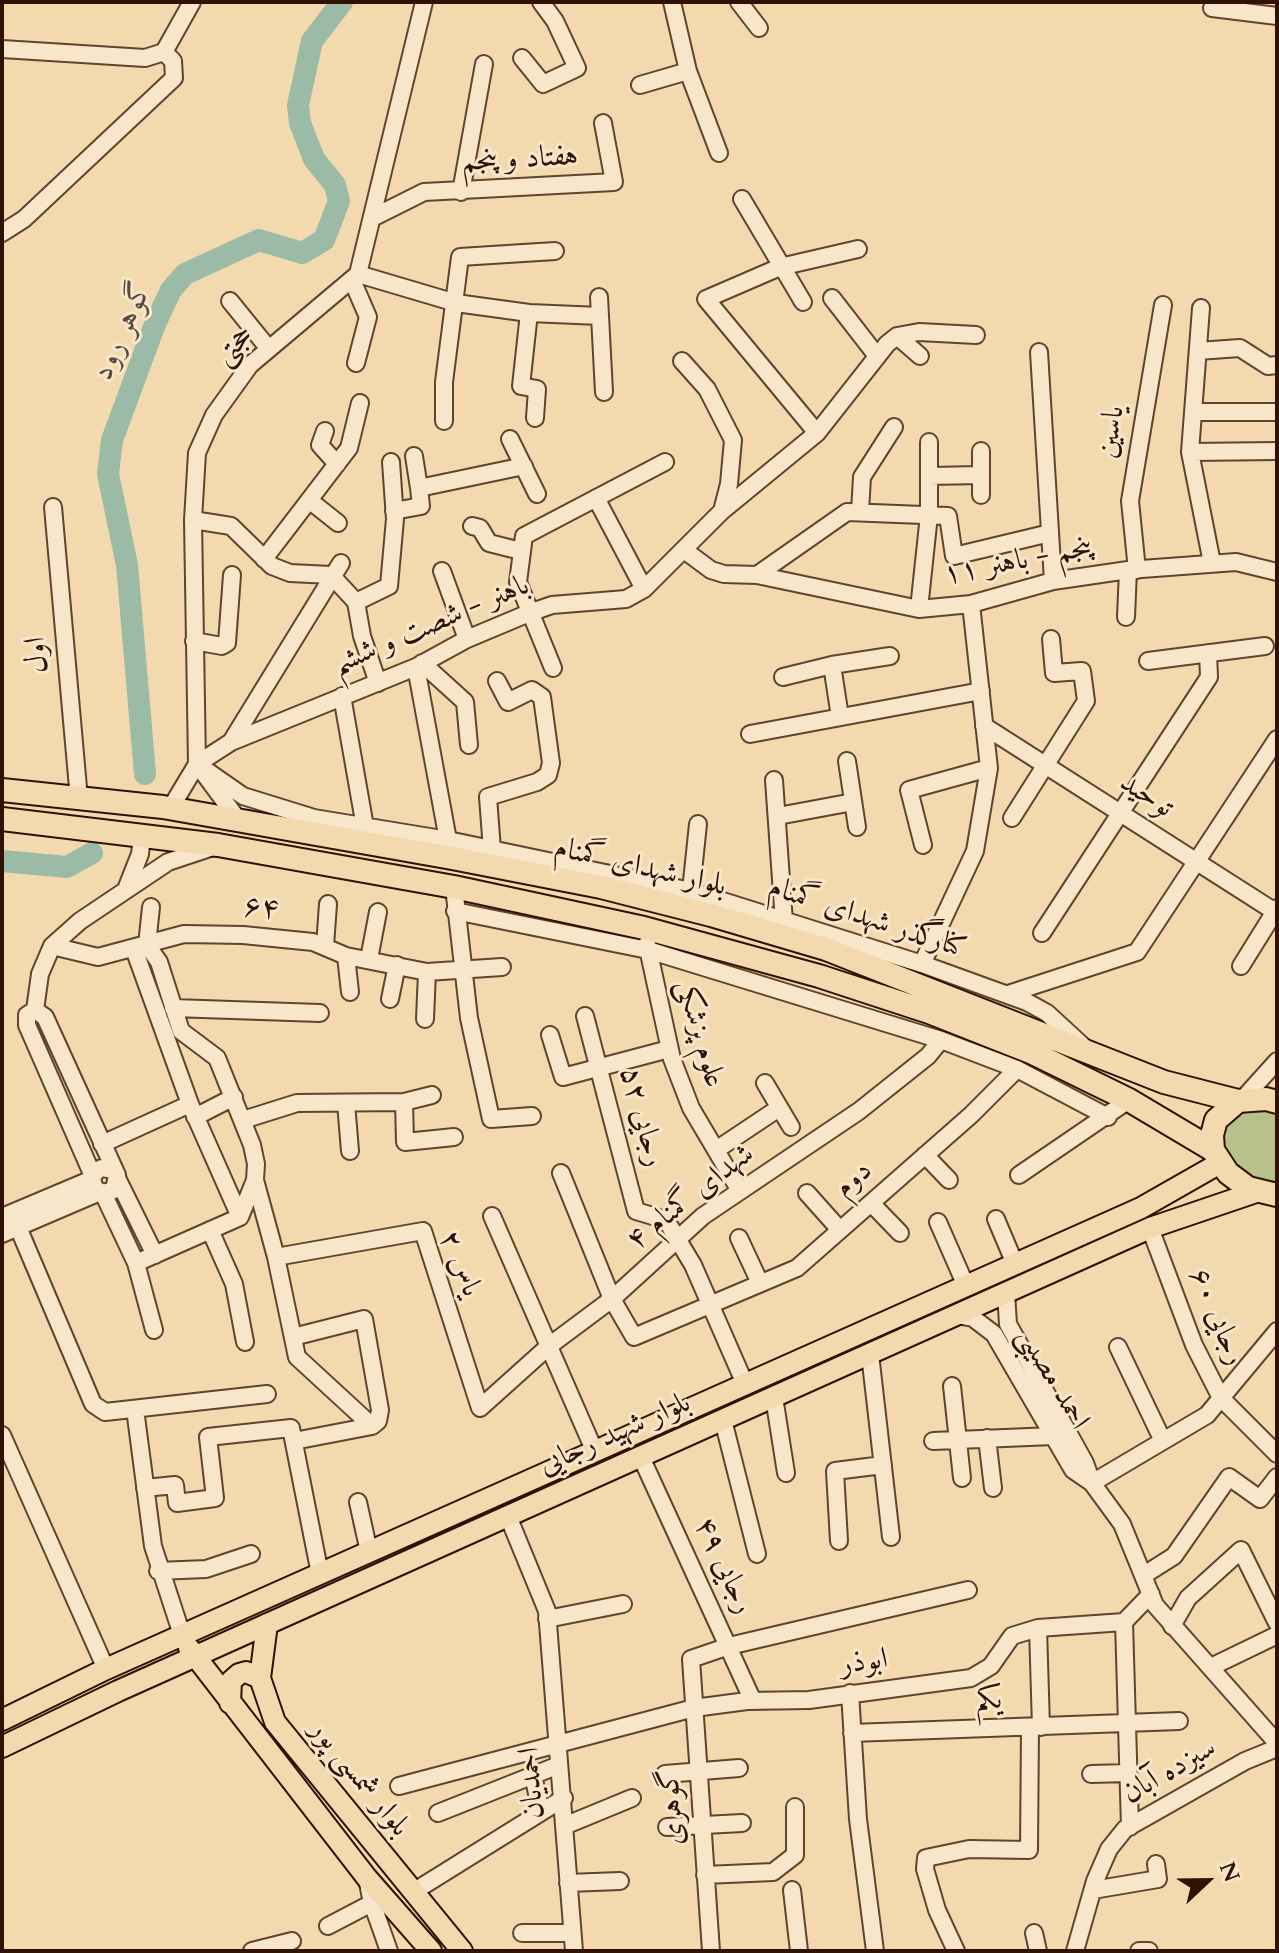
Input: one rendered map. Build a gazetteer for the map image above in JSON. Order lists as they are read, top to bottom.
{
  "streets": {
    "highway": ["بلوار شهدای گمنام"],
    "main road": ["بلوار شهید رجایی", "بلوار شمسی پور"],
    "street": [
      "هفتاد و پنجم",
      "حجتی",
      "یاسین",
      "پنجم - باهنر ۱۱",
      "باهنر - شصت و ششم",
      "اول",
      "توحید",
      "۶۴",
      "کنارگذر شهدای گمنام",
      "علوم پزشکی",
      "رجایی ۵۲",
      "دوم",
      "شهدای گمنام ۴",
      "یاس ۲",
      "رجایی ۶۰",
      "احمد مصیبی",
      "رجایی ۴۹",
      "ابوذر",
      "یکم",
      "سیزده آبان",
      "احمدیان",
      "گوهری"
    ]
  },
  "crossings": [
    ["حجتی", "باهنر - شصت و ششم"],
    ["حجتی", "کنارگذر شهدای گمنام"],
    ["یاسین", "پنجم - باهنر ۱۱"],
    ["پنجم - باهنر ۱۱", "باهنر - شصت و ششم"],
    ["باهنر - شصت و ششم", "کنارگذر شهدای گمنام"],
    ["اول", "بلوار شهدای گمنام"],
    ["بلوار شهدای گمنام", "کنارگذر شهدای گمنام"],
    ["بلوار شهدای گمنام", "علوم پزشکی"],
    ["بلوار شهدای گمنام", "بلوار شهید رجایی"],
    ["علوم پزشکی", "شهدای گمنام ۴"],
    ["رجایی ۵۲", "دوم"],
    ["رجایی ۵۲", "شهدای گمنام ۴"],
    ["رجایی ۵۲", "بلوار شهید رجایی"],
    ["شهدای گمنام ۴", "یاس ۲"],
    ["رجایی ۶۰", "بلوار شهید رجایی"],
    ["احمد مصیبی", "بلوار شهید رجایی"],
    ["احمد مصیبی", "سیزده آبان"],
    ["بلوار شهید رجایی", "رجایی ۴۹"],
    ["بلوار شهید رجایی", "بلوار شمسی پور"],
    ["بلوار شهید رجایی", "احمدیان"],
    ["رجایی ۴۹", "ابوذر"],
    ["رجایی ۴۹", "گوهری"],
    ["ابوذر", "احمدیان"],
    ["ابوذر", "گوهری"]
  ],
  "water": ["گوهر رود"],
  "north": "right"
}
